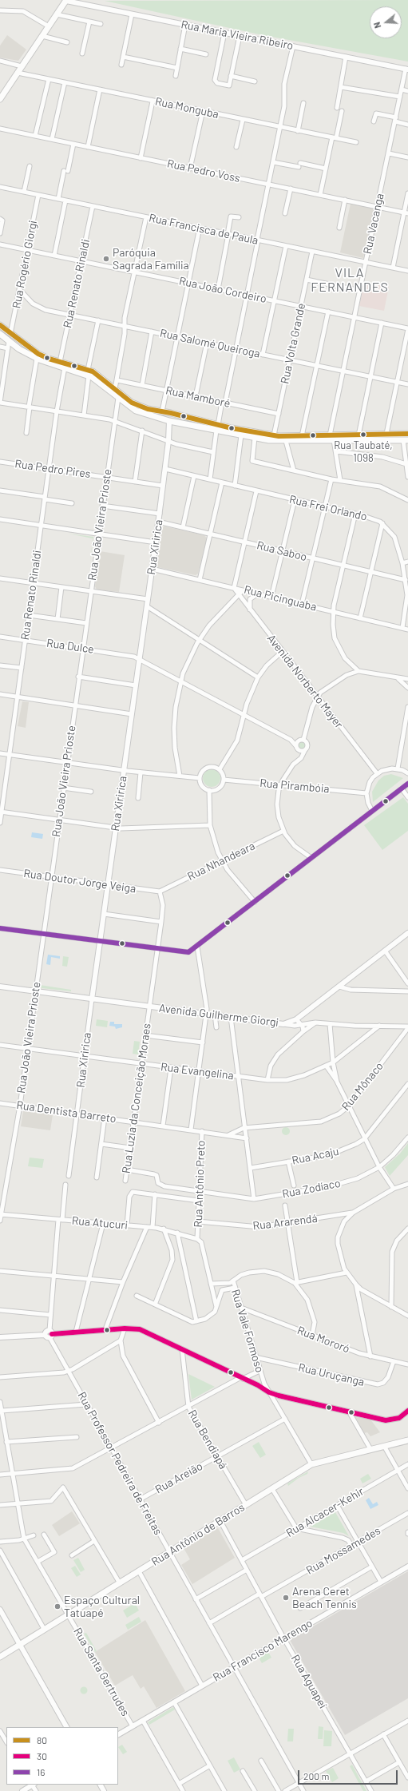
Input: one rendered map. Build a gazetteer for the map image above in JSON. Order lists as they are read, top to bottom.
{
  "streets": {
    "main road": ["Rua Antônio de Barros"],
    "street": [
      "Rua Maria Vieira Ribeiro",
      "Rua Monguba",
      "Rua Pedro Voss",
      "Rua Vacanga",
      "Rua Francisca de Paula",
      "Rua Rogério Giorgi",
      "Rua Renato Rinaldi",
      "Rua João Cordeiro",
      "Rua Salomé Queiroga",
      "Rua Volta Grande",
      "Rua Mamboré",
      "Rua Pedro Pires",
      "Rua Frei Orlando",
      "Rua João Vieira Prioste",
      "Rua Xiririca",
      "Rua Saboo",
      "Rua Picinguaba",
      "Rua Dulce",
      "Avenida Norberto Mayer",
      "Rua Pirambóia",
      "Rua Nhandeara",
      "Rua Doutor Jorge Veiga",
      "Avenida Guilherme Giorgi",
      "Rua Evangelina",
      "Rua Mônaco",
      "Rua Luzia da Conceição Moraes",
      "Rua Dentista Barreto",
      "Rua Acaju",
      "Rua Antônio Preto",
      "Rua Zodíaco",
      "Rua Ararendá",
      "Rua Atucuri",
      "Rua Vale Formoso",
      "Rua Mororó",
      "Rua Uruçanga",
      "Rua Bendiapá",
      "Rua Professor Pedreira de Freitas",
      "Rua Areião",
      "Rua Alcacer-Kehir",
      "Rua Mossamedes",
      "Rua Francisco Marengo",
      "Rua Santa Gertrudes",
      "Rua Aguapeí"
    ]
  },
  "crossings": [
    ["Rua Maria Vieira Ribeiro", "Rua Vacanga"],
    ["Rua Pedro Voss", "Rua Vacanga"],
    ["Rua Vacanga", "Rua Francisca de Paula"],
    ["Rua Vacanga", "Rua João Cordeiro"],
    ["Rua Vacanga", "Rua Salomé Queiroga"],
    ["Rua Francisca de Paula", "Rua Rogério Giorgi"],
    ["Rua Francisca de Paula", "Rua Renato Rinaldi"],
    ["Rua Francisca de Paula", "Rua Volta Grande"],
    ["Rua Rogério Giorgi", "Rua João Cordeiro"],
    ["Rua Rogério Giorgi", "Rua Salomé Queiroga"],
    ["Rua Renato Rinaldi", "Rua João Cordeiro"],
    ["Rua Renato Rinaldi", "Rua Salomé Queiroga"],
    ["Rua Renato Rinaldi", "Rua Pedro Pires"],
    ["Rua Renato Rinaldi", "Rua Dulce"],
    ["Rua João Cordeiro", "Rua Volta Grande"],
    ["Rua Salomé Queiroga", "Rua Volta Grande"],
    ["Rua Volta Grande", "Rua Mamboré"],
    ["Rua Pedro Pires", "Rua João Vieira Prioste"],
    ["Rua Pedro Pires", "Rua Xiririca"],
    ["Rua Frei Orlando", "Rua Xiririca"],
    ["Rua Frei Orlando", "Rua Saboo"],
    ["Rua Frei Orlando", "Rua Picinguaba"],
    ["Rua João Vieira Prioste", "Rua Dulce"],
    ["Rua João Vieira Prioste", "Rua Doutor Jorge Veiga"],
    ["Rua João Vieira Prioste", "Avenida Guilherme Giorgi"],
    ["Rua João Vieira Prioste", "Rua Evangelina"],
    ["Rua João Vieira Prioste", "Rua Dentista Barreto"],
    ["Rua João Vieira Prioste", "Rua Atucuri"],
    ["Rua Xiririca", "Rua Saboo"],
    ["Rua Xiririca", "Rua Picinguaba"],
    ["Rua Xiririca", "Rua Dulce"],
    ["Rua Xiririca", "Rua Doutor Jorge Veiga"],
    ["Rua Xiririca", "Avenida Guilherme Giorgi"],
    ["Rua Xiririca", "Rua Evangelina"],
    ["Rua Xiririca", "Rua Dentista Barreto"],
    ["Rua Picinguaba", "Avenida Norberto Mayer"],
    ["Rua Nhandeara", "Rua Doutor Jorge Veiga"],
    ["Rua Nhandeara", "Rua Luzia da Conceição Moraes"],
    ["Rua Doutor Jorge Veiga", "Rua Luzia da Conceição Moraes"],
    ["Avenida Guilherme Giorgi", "Rua Luzia da Conceição Moraes"],
    ["Rua Evangelina", "Rua Luzia da Conceição Moraes"],
    ["Rua Mônaco", "Rua Dentista Barreto"],
    ["Rua Luzia da Conceição Moraes", "Rua Dentista Barreto"],
    ["Rua Dentista Barreto", "Rua Antônio Preto"],
    ["Rua Antônio Preto", "Rua Zodíaco"],
    ["Rua Antônio Preto", "Rua Ararendá"],
    ["Rua Antônio Preto", "Rua Atucuri"],
    ["Rua Vale Formoso", "Rua Mororó"],
    ["Rua Vale Formoso", "Rua Uruçanga"],
    ["Rua Vale Formoso", "Rua Areião"],
    ["Rua Vale Formoso", "Rua Antônio de Barros"],
    ["Rua Mororó", "Rua Uruçanga"],
    ["Rua Bendiapá", "Rua Areião"],
    ["Rua Bendiapá", "Rua Antônio de Barros"],
    ["Rua Professor Pedreira de Freitas", "Rua Areião"],
    ["Rua Professor Pedreira de Freitas", "Rua Antônio de Barros"],
    ["Rua Professor Pedreira de Freitas", "Rua Mossamedes"],
    ["Rua Professor Pedreira de Freitas", "Rua Francisco Marengo"],
    ["Rua Alcacer-Kehir", "Rua Aguapeí"],
    ["Rua Antônio de Barros", "Rua Santa Gertrudes"],
    ["Rua Antônio de Barros", "Rua Aguapeí"],
    ["Rua Mossamedes", "Rua Aguapeí"],
    ["Rua Francisco Marengo", "Rua Santa Gertrudes"],
    ["Rua Francisco Marengo", "Rua Aguapeí"]
  ],
  "districts": ["VILA FERNANDES"],
  "places": [
    "Paróquia Sagrada Família",
    "Rua Taubaté, 1098",
    "Arena Ceret Beach Tennis",
    "Espaço Cultural Tatuapé"
  ],
  "lines": ["transit line 80", "transit line 16", "transit line 30"],
  "legend": ["80", "30", "16"],
  "scale_bar": "200 m",
  "north": "left"
}
